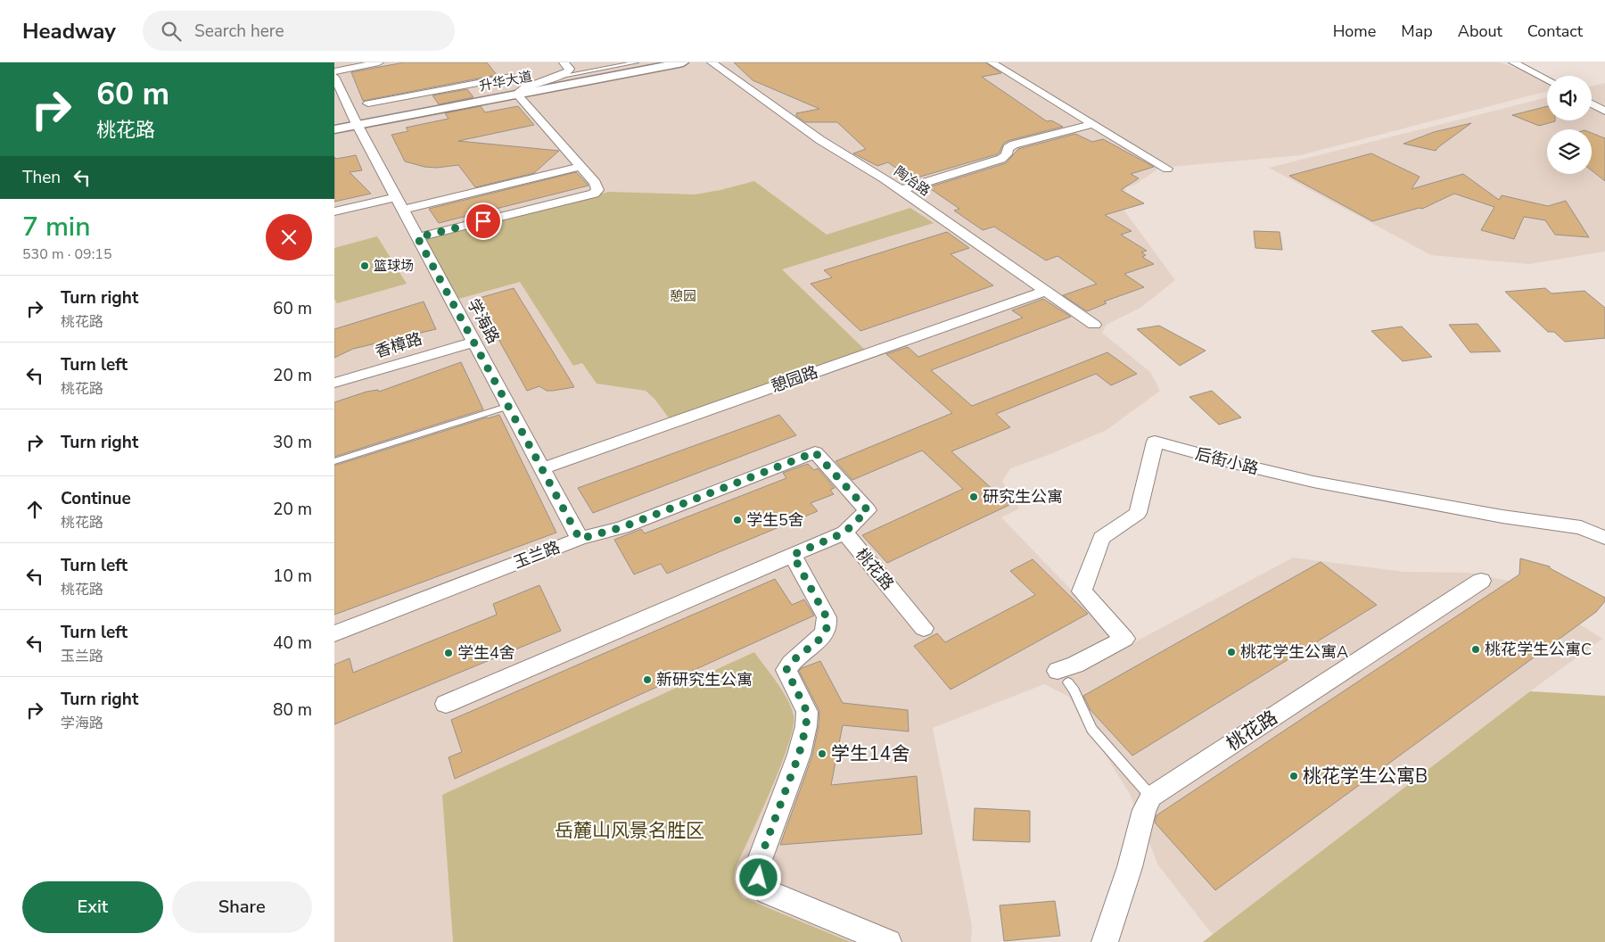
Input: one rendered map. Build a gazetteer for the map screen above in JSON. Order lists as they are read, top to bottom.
{
  "streets": {
    "street": [
      "升华大道",
      "陶冶路",
      "学海路",
      "香樟路",
      "憩园路",
      "后街小路",
      "玉兰路",
      "桃花路"
    ]
  },
  "crossings": [
    ["升华大道", "学海路"],
    ["陶冶路", "憩园路"],
    ["学海路", "香樟路"],
    ["学海路", "憩园路"],
    ["学海路", "玉兰路"],
    ["玉兰路", "桃花路"]
  ],
  "parks": ["憩园", "岳麓山风景名胜区"],
  "places": [
    "篮球场",
    "研究生公寓",
    "学生5舍",
    "桃花学生公寓C",
    "桃花学生公寓A",
    "学生4舍",
    "新研究生公寓",
    "学生14舍",
    "桃花学生公寓B"
  ],
  "page": {
    "header": "Headway",
    "search": "Search here",
    "nav": [
      "Home",
      "Map",
      "About",
      "Contact"
    ],
    "turn": ["60 m", "桃花路"],
    "then": "Then",
    "heading": ["7 min", "530 m · 09:15"],
    "list": [
      {
        "name": "Turn right",
        "note": "桃花路",
        "value": "60 m"
      },
      {
        "name": "Turn left",
        "note": "桃花路",
        "value": "20 m"
      },
      {
        "name": "Turn right",
        "value": "30 m"
      },
      {
        "name": "Continue",
        "note": "桃花路",
        "value": "20 m"
      },
      {
        "name": "Turn left",
        "note": "桃花路",
        "value": "10 m"
      },
      {
        "name": "Turn left",
        "note": "玉兰路",
        "value": "40 m"
      },
      {
        "name": "Turn right",
        "note": "学海路",
        "value": "80 m"
      }
    ],
    "buttons": ["Exit", "Share"]
  }
}
